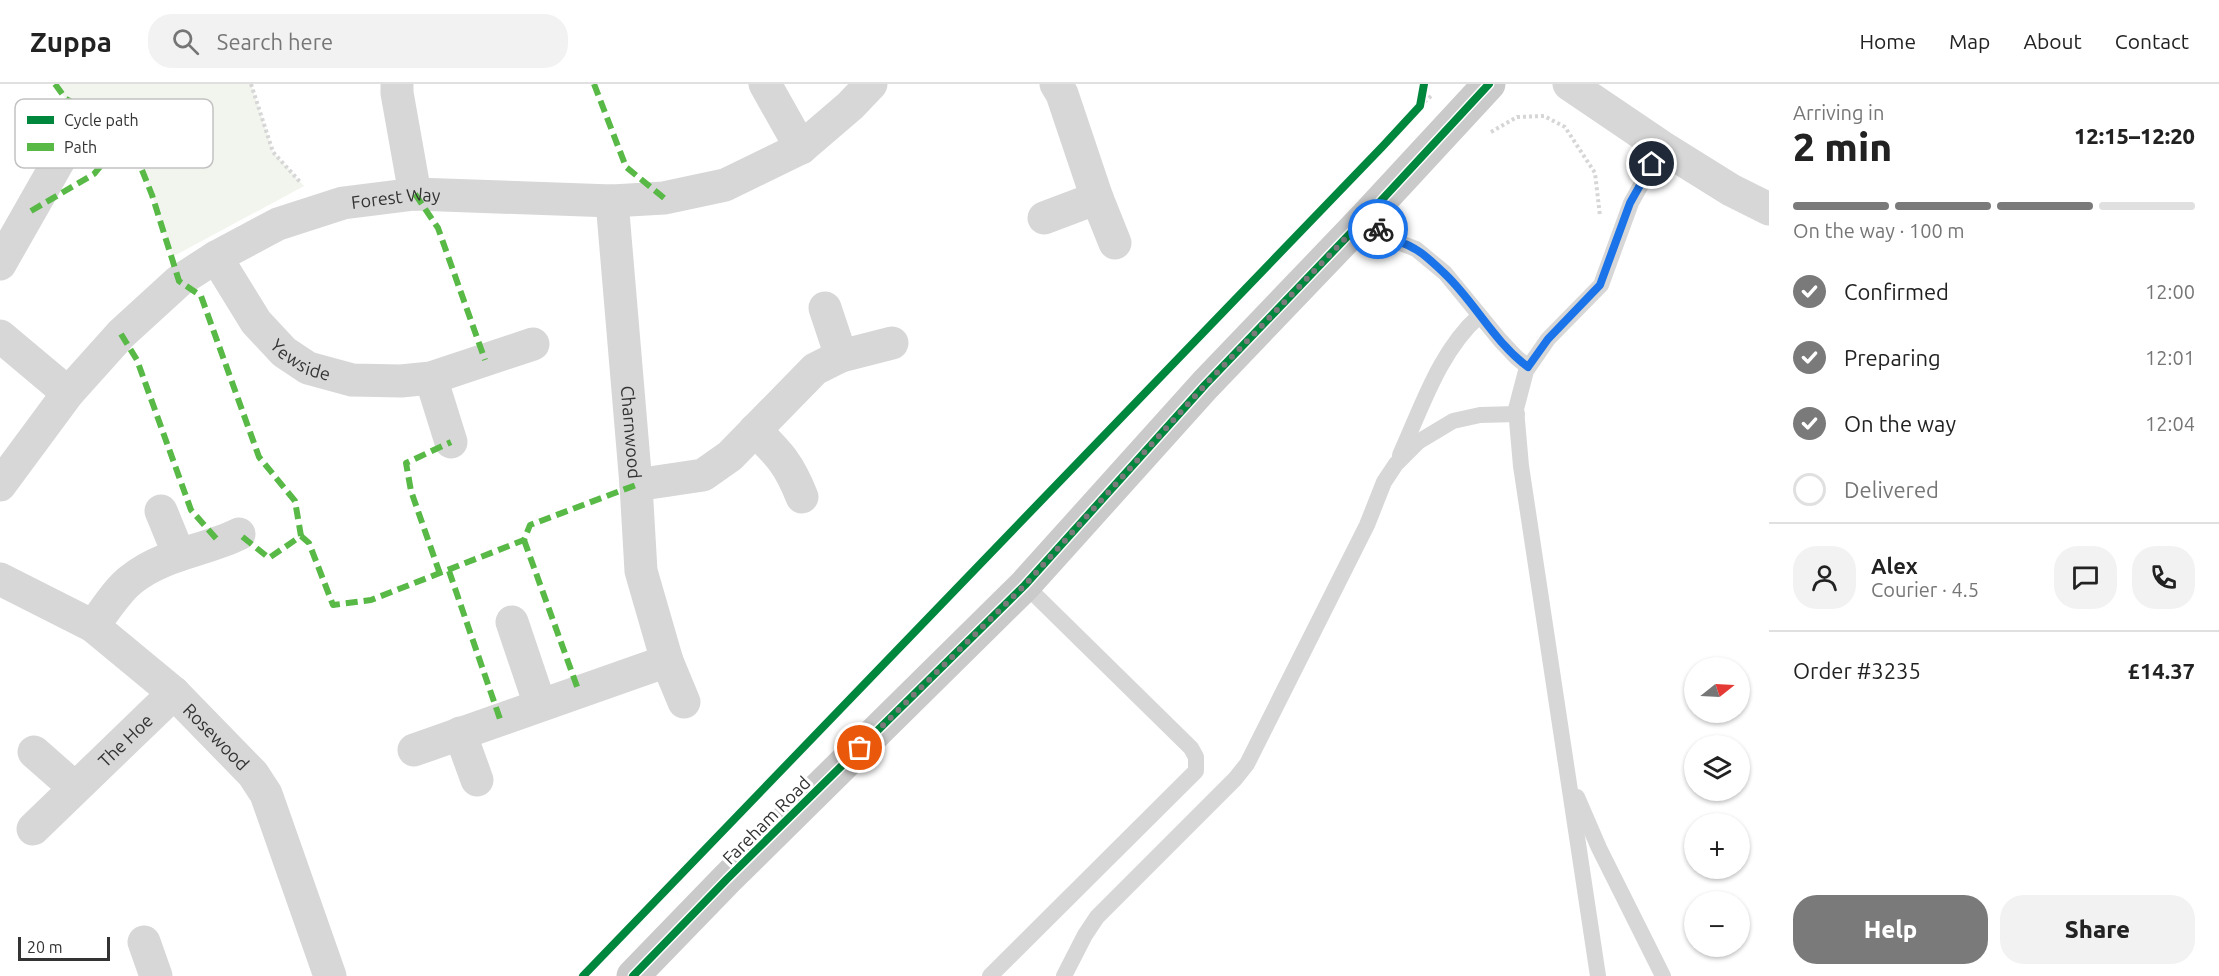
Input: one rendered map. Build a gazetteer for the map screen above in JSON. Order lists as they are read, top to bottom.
{
  "streets": {
    "main road": ["Fareham Road"],
    "street": [
      "Forest Way",
      "Yewside",
      "Charnwood",
      "Rosewood",
      "The Hoe"
    ]
  },
  "crossings": [
    ["Forest Way", "Yewside"],
    ["Forest Way", "Charnwood"],
    ["Rosewood", "The Hoe"]
  ],
  "legend": ["Cycle path", "Path"],
  "scale_bar": "20 m",
  "north": "right",
  "page": {
    "header": "Zuppa",
    "search": "Search here",
    "nav": [
      "Home",
      "Map",
      "About",
      "Contact"
    ],
    "heading": ["2 min", "Arriving in", "12:15–12:20"],
    "panel": [
      "Alex",
      "Courier · 4.5",
      "Order #3235",
      "£14.37"
    ],
    "bar": "On the way · 100 m",
    "list": [
      ["Confirmed", "12:00"],
      ["Preparing", "12:01"],
      ["On the way", "12:04"],
      "Delivered"
    ],
    "map_buttons": ["+", "−"],
    "buttons": ["Help", "Share"],
    "scale": "20 m"
  }
}
